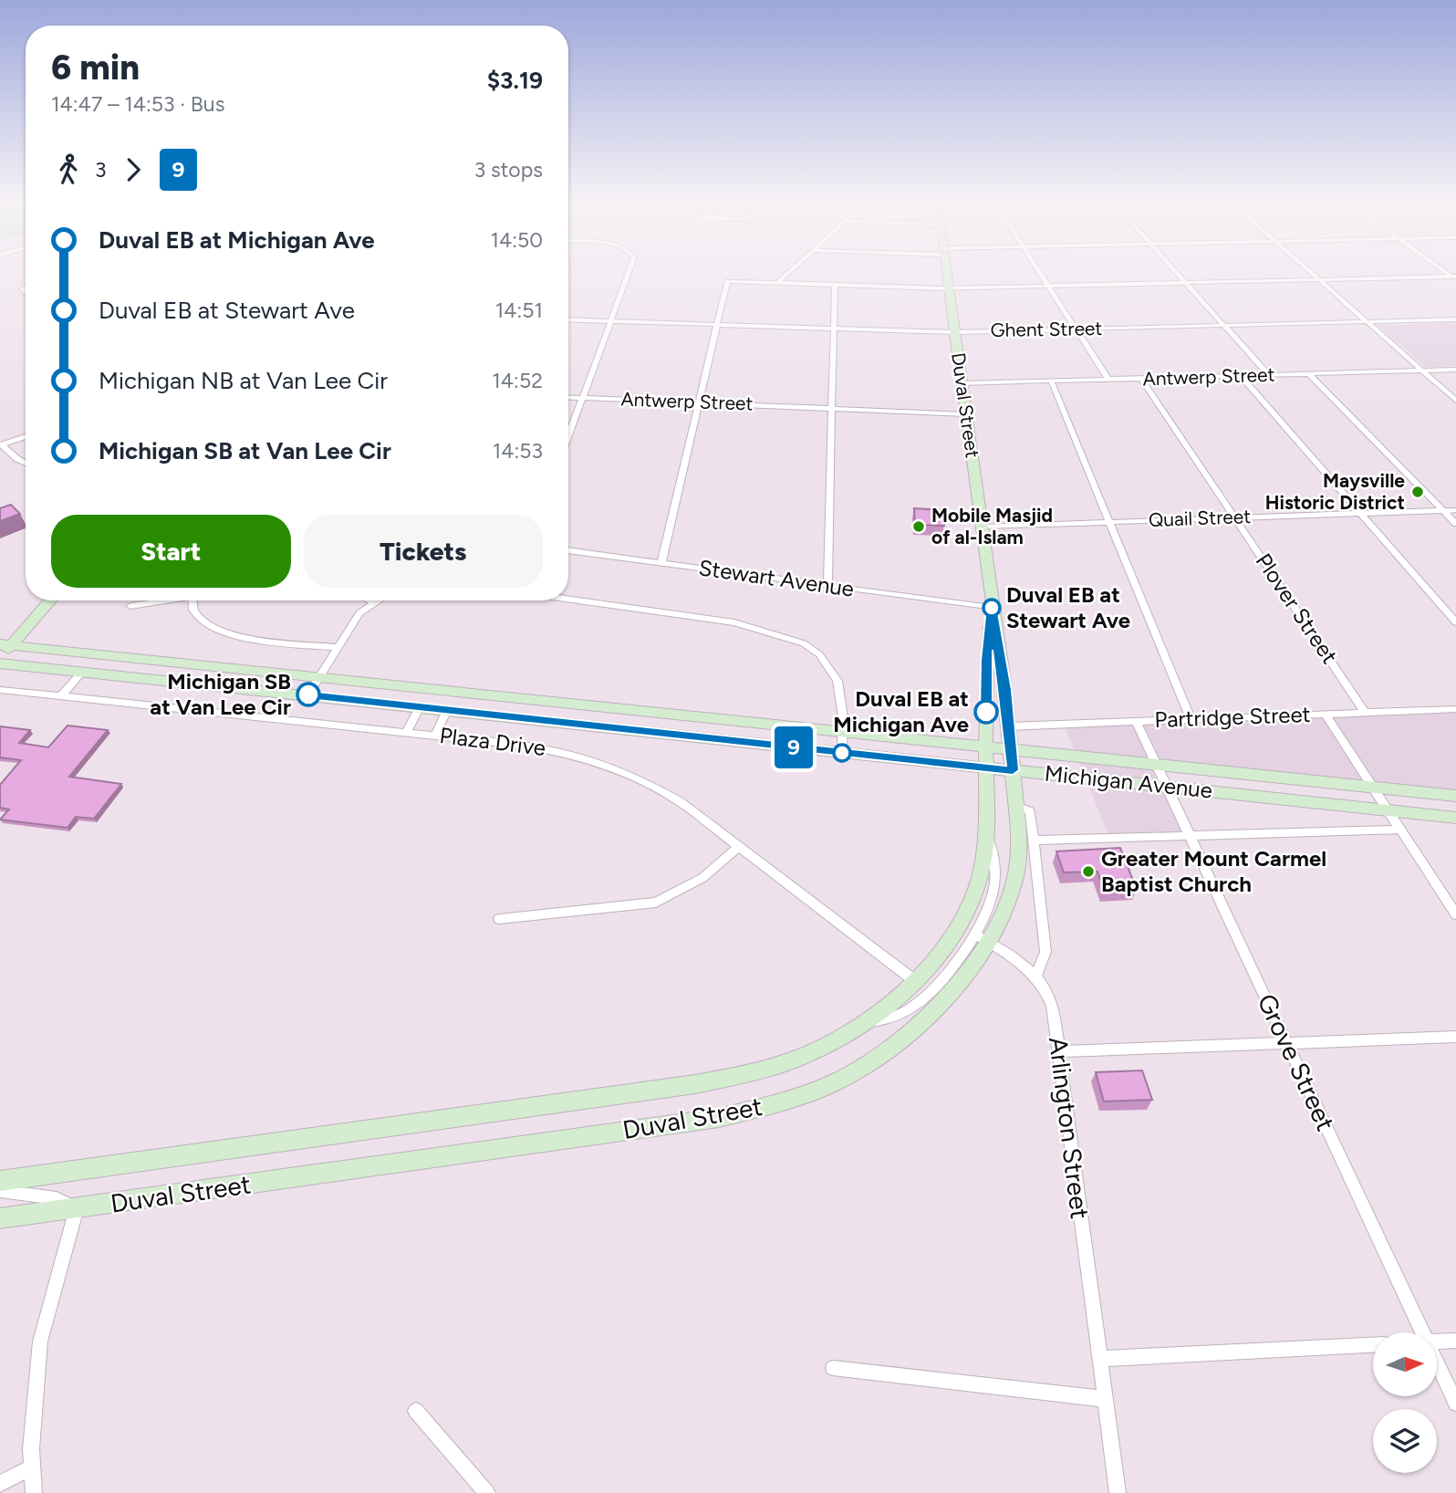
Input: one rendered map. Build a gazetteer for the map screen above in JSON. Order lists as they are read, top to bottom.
{
  "streets": {
    "street": [
      "Ghent Street",
      "Antwerp Street",
      "Duval Street",
      "Quail Street",
      "Stewart Avenue",
      "Plover Street",
      "Partridge Street",
      "Plaza Drive",
      "Michigan Avenue",
      "Grove Street",
      "Arlington Street"
    ]
  },
  "crossings": [
    ["Ghent Street", "Duval Street"],
    ["Antwerp Street", "Duval Street"],
    ["Antwerp Street", "Plover Street"],
    ["Duval Street", "Quail Street"],
    ["Duval Street", "Stewart Avenue"],
    ["Duval Street", "Partridge Street"],
    ["Duval Street", "Plaza Drive"],
    ["Duval Street", "Michigan Avenue"],
    ["Duval Street", "Arlington Street"],
    ["Quail Street", "Plover Street"],
    ["Plover Street", "Partridge Street"],
    ["Partridge Street", "Grove Street"],
    ["Michigan Avenue", "Grove Street"]
  ],
  "places": [
    "Maysville Historic District",
    "Mobile Masjid of al-Islam",
    "Duval EB at Stewart Ave",
    "Michigan SB at Van Lee Cir",
    "Duval EB at Michigan Ave",
    "Greater Mount Carmel Baptist Church"
  ],
  "lines": ["bus line 9"],
  "north": "right",
  "page": {
    "on_map": "9",
    "heading": ["6 min", "14:47 – 14:53 · Bus", "$3.19"],
    "legs": ["3", "9", "3 stops"],
    "list": [
      {
        "name": "Duval EB at Michigan Ave",
        "value": "14:50"
      },
      {
        "name": "Duval EB at Stewart Ave",
        "value": "14:51"
      },
      {
        "name": "Michigan NB at Van Lee Cir",
        "value": "14:52"
      },
      {
        "name": "Michigan SB at Van Lee Cir",
        "value": "14:53"
      }
    ],
    "buttons": ["Start", "Tickets"]
  }
}
